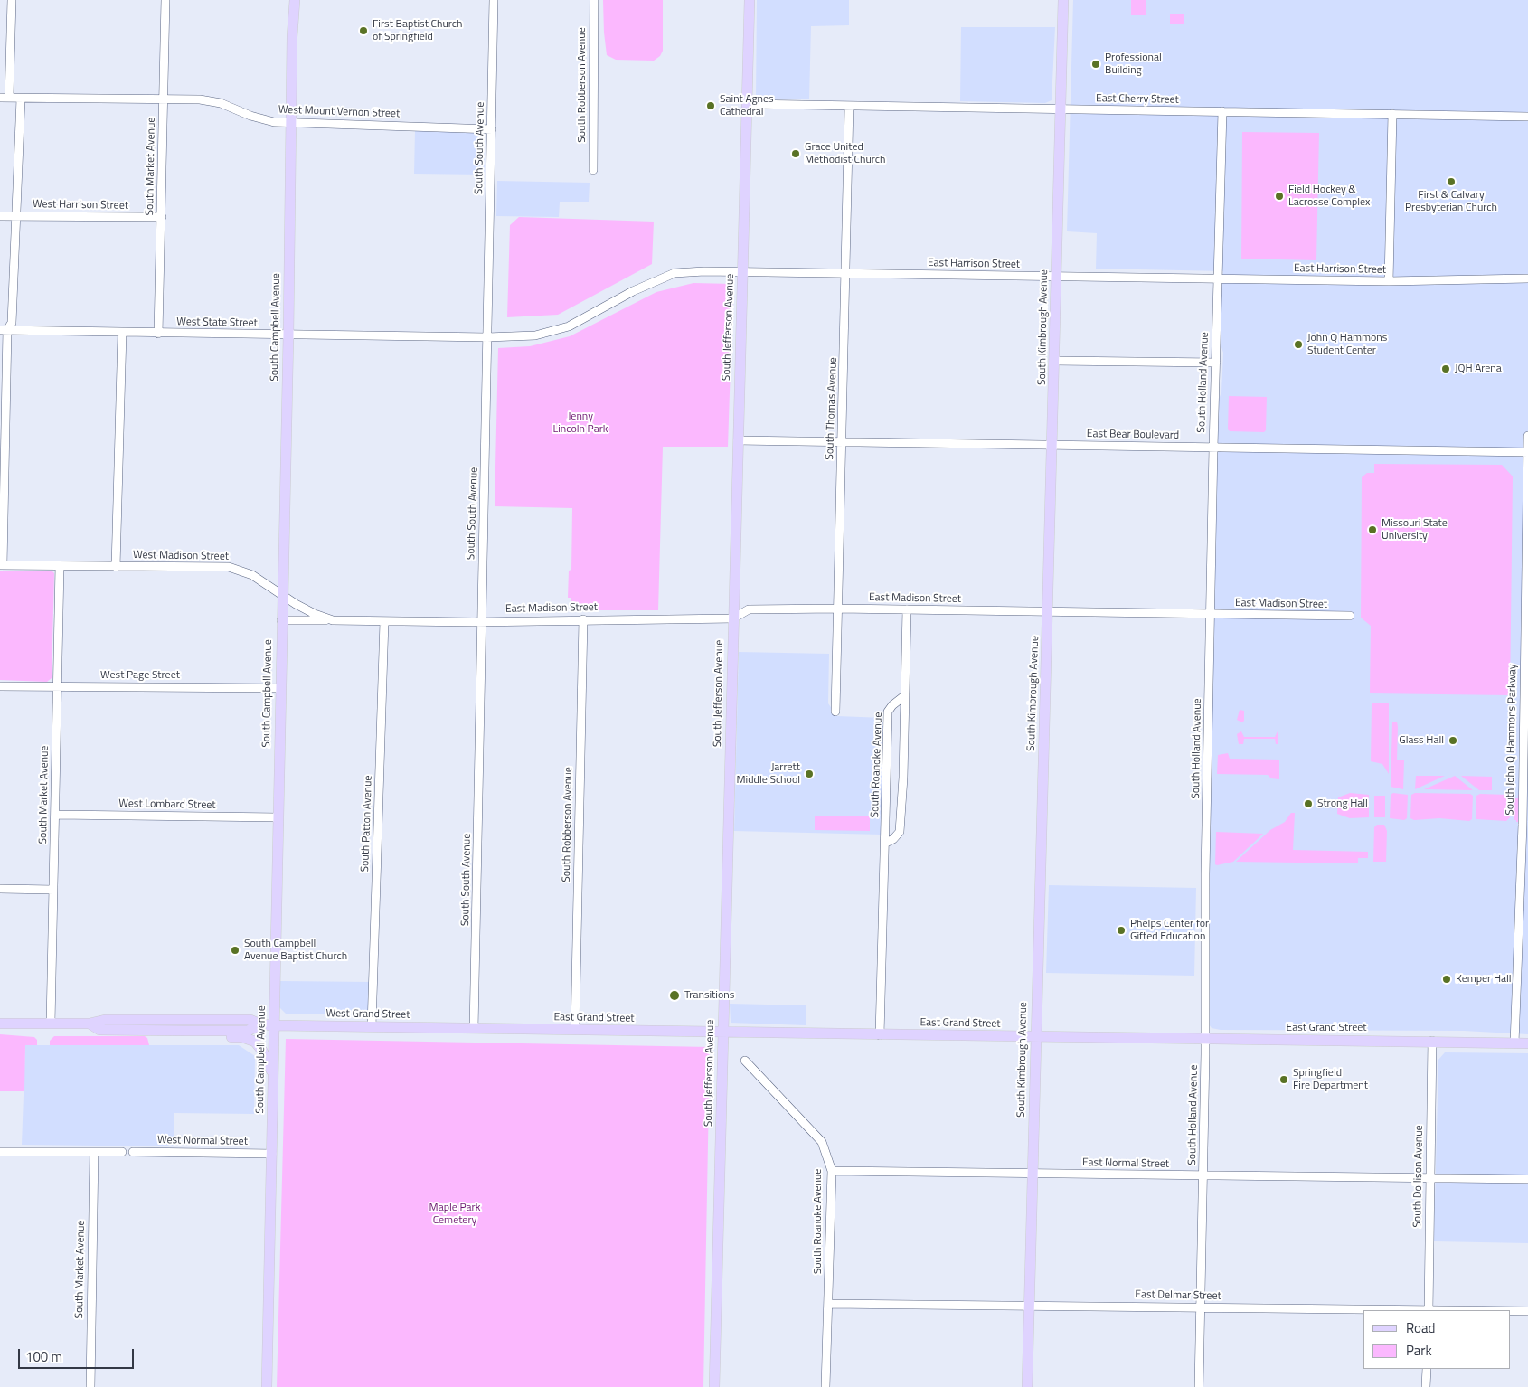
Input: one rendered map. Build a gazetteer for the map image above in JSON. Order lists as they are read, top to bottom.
{
  "streets": {
    "main road": [
      "South Campbell Avenue",
      "South Jefferson Avenue",
      "South Kimbrough Avenue",
      "West Grand Street",
      "East Grand Street"
    ],
    "street": [
      "South Robberson Avenue",
      "East Cherry Street",
      "West Mount Vernon Street",
      "South South Avenue",
      "South Market Avenue",
      "West Harrison Street",
      "East Harrison Street",
      "West State Street",
      "South Holland Avenue",
      "South Thomas Avenue",
      "East Bear Boulevard",
      "West Madison Street",
      "East Madison Street",
      "West Page Street",
      "South John Q Hammons Parkway",
      "South Roanoke Avenue",
      "West Lombard Street",
      "South Patton Avenue",
      "West Normal Street",
      "East Normal Street",
      "South Dollison Avenue",
      "East Delmar Street"
    ]
  },
  "crossings": [
    ["South Robberson Avenue", "East Madison Street"],
    ["South Robberson Avenue", "East Grand Street"],
    ["East Cherry Street", "South Jefferson Avenue"],
    ["East Cherry Street", "South Kimbrough Avenue"],
    ["East Cherry Street", "South Holland Avenue"],
    ["East Cherry Street", "South Thomas Avenue"],
    ["West Mount Vernon Street", "South South Avenue"],
    ["West Mount Vernon Street", "South Market Avenue"],
    ["West Mount Vernon Street", "South Campbell Avenue"],
    ["South South Avenue", "East Harrison Street"],
    ["South South Avenue", "West State Street"],
    ["South South Avenue", "West Madison Street"],
    ["South South Avenue", "East Madison Street"],
    ["South South Avenue", "West Grand Street"],
    ["South South Avenue", "East Grand Street"],
    ["South Market Avenue", "West Harrison Street"],
    ["South Market Avenue", "West State Street"],
    ["South Market Avenue", "West Madison Street"],
    ["South Market Avenue", "West Page Street"],
    ["South Market Avenue", "West Lombard Street"],
    ["South Market Avenue", "West Grand Street"],
    ["East Harrison Street", "West State Street"],
    ["East Harrison Street", "South Jefferson Avenue"],
    ["East Harrison Street", "South Kimbrough Avenue"],
    ["East Harrison Street", "South Holland Avenue"],
    ["East Harrison Street", "South Thomas Avenue"],
    ["West State Street", "South Campbell Avenue"],
    ["South Campbell Avenue", "West Madison Street"],
    ["South Campbell Avenue", "West Page Street"],
    ["South Campbell Avenue", "West Lombard Street"],
    ["South Campbell Avenue", "West Grand Street"],
    ["South Campbell Avenue", "West Normal Street"],
    ["South Jefferson Avenue", "East Bear Boulevard"],
    ["South Jefferson Avenue", "East Madison Street"],
    ["South Jefferson Avenue", "East Grand Street"],
    ["South Kimbrough Avenue", "East Bear Boulevard"],
    ["South Kimbrough Avenue", "East Madison Street"],
    ["South Kimbrough Avenue", "East Grand Street"],
    ["South Kimbrough Avenue", "East Normal Street"],
    ["South Kimbrough Avenue", "East Delmar Street"],
    ["South Holland Avenue", "East Bear Boulevard"],
    ["South Holland Avenue", "East Madison Street"],
    ["South Holland Avenue", "East Grand Street"],
    ["South Holland Avenue", "East Normal Street"],
    ["South Holland Avenue", "East Delmar Street"],
    ["South Thomas Avenue", "East Bear Boulevard"],
    ["South Thomas Avenue", "East Madison Street"],
    ["East Bear Boulevard", "South John Q Hammons Parkway"],
    ["West Madison Street", "East Madison Street"],
    ["West Madison Street", "South Patton Avenue"],
    ["South John Q Hammons Parkway", "East Grand Street"],
    ["South Roanoke Avenue", "East Grand Street"],
    ["South Roanoke Avenue", "East Normal Street"],
    ["South Roanoke Avenue", "East Delmar Street"],
    ["South Patton Avenue", "West Grand Street"],
    ["West Grand Street", "East Grand Street"],
    ["East Grand Street", "South Dollison Avenue"],
    ["East Normal Street", "South Dollison Avenue"],
    ["South Dollison Avenue", "East Delmar Street"]
  ],
  "parks": ["Jenny Lincoln Park", "Maple Park Cemetery"],
  "places": [
    "First Baptist Church of Springfield",
    "Professional Building",
    "Saint Agnes Cathedral",
    "Grace United Methodist Church",
    "First & Calvary Presbyterian Church",
    "Field Hockey & Lacrosse Complex",
    "John Q Hammons Student Center",
    "JQH Arena",
    "Missouri State University",
    "Glass Hall",
    "Jarrett Middle School",
    "Strong Hall",
    "Phelps Center for Gifted Education",
    "South Campbell Avenue Baptist Church",
    "Kemper Hall",
    "Transitions",
    "Springfield Fire Department"
  ],
  "legend": ["Road", "Park"],
  "scale_bar": "100 m"
}
